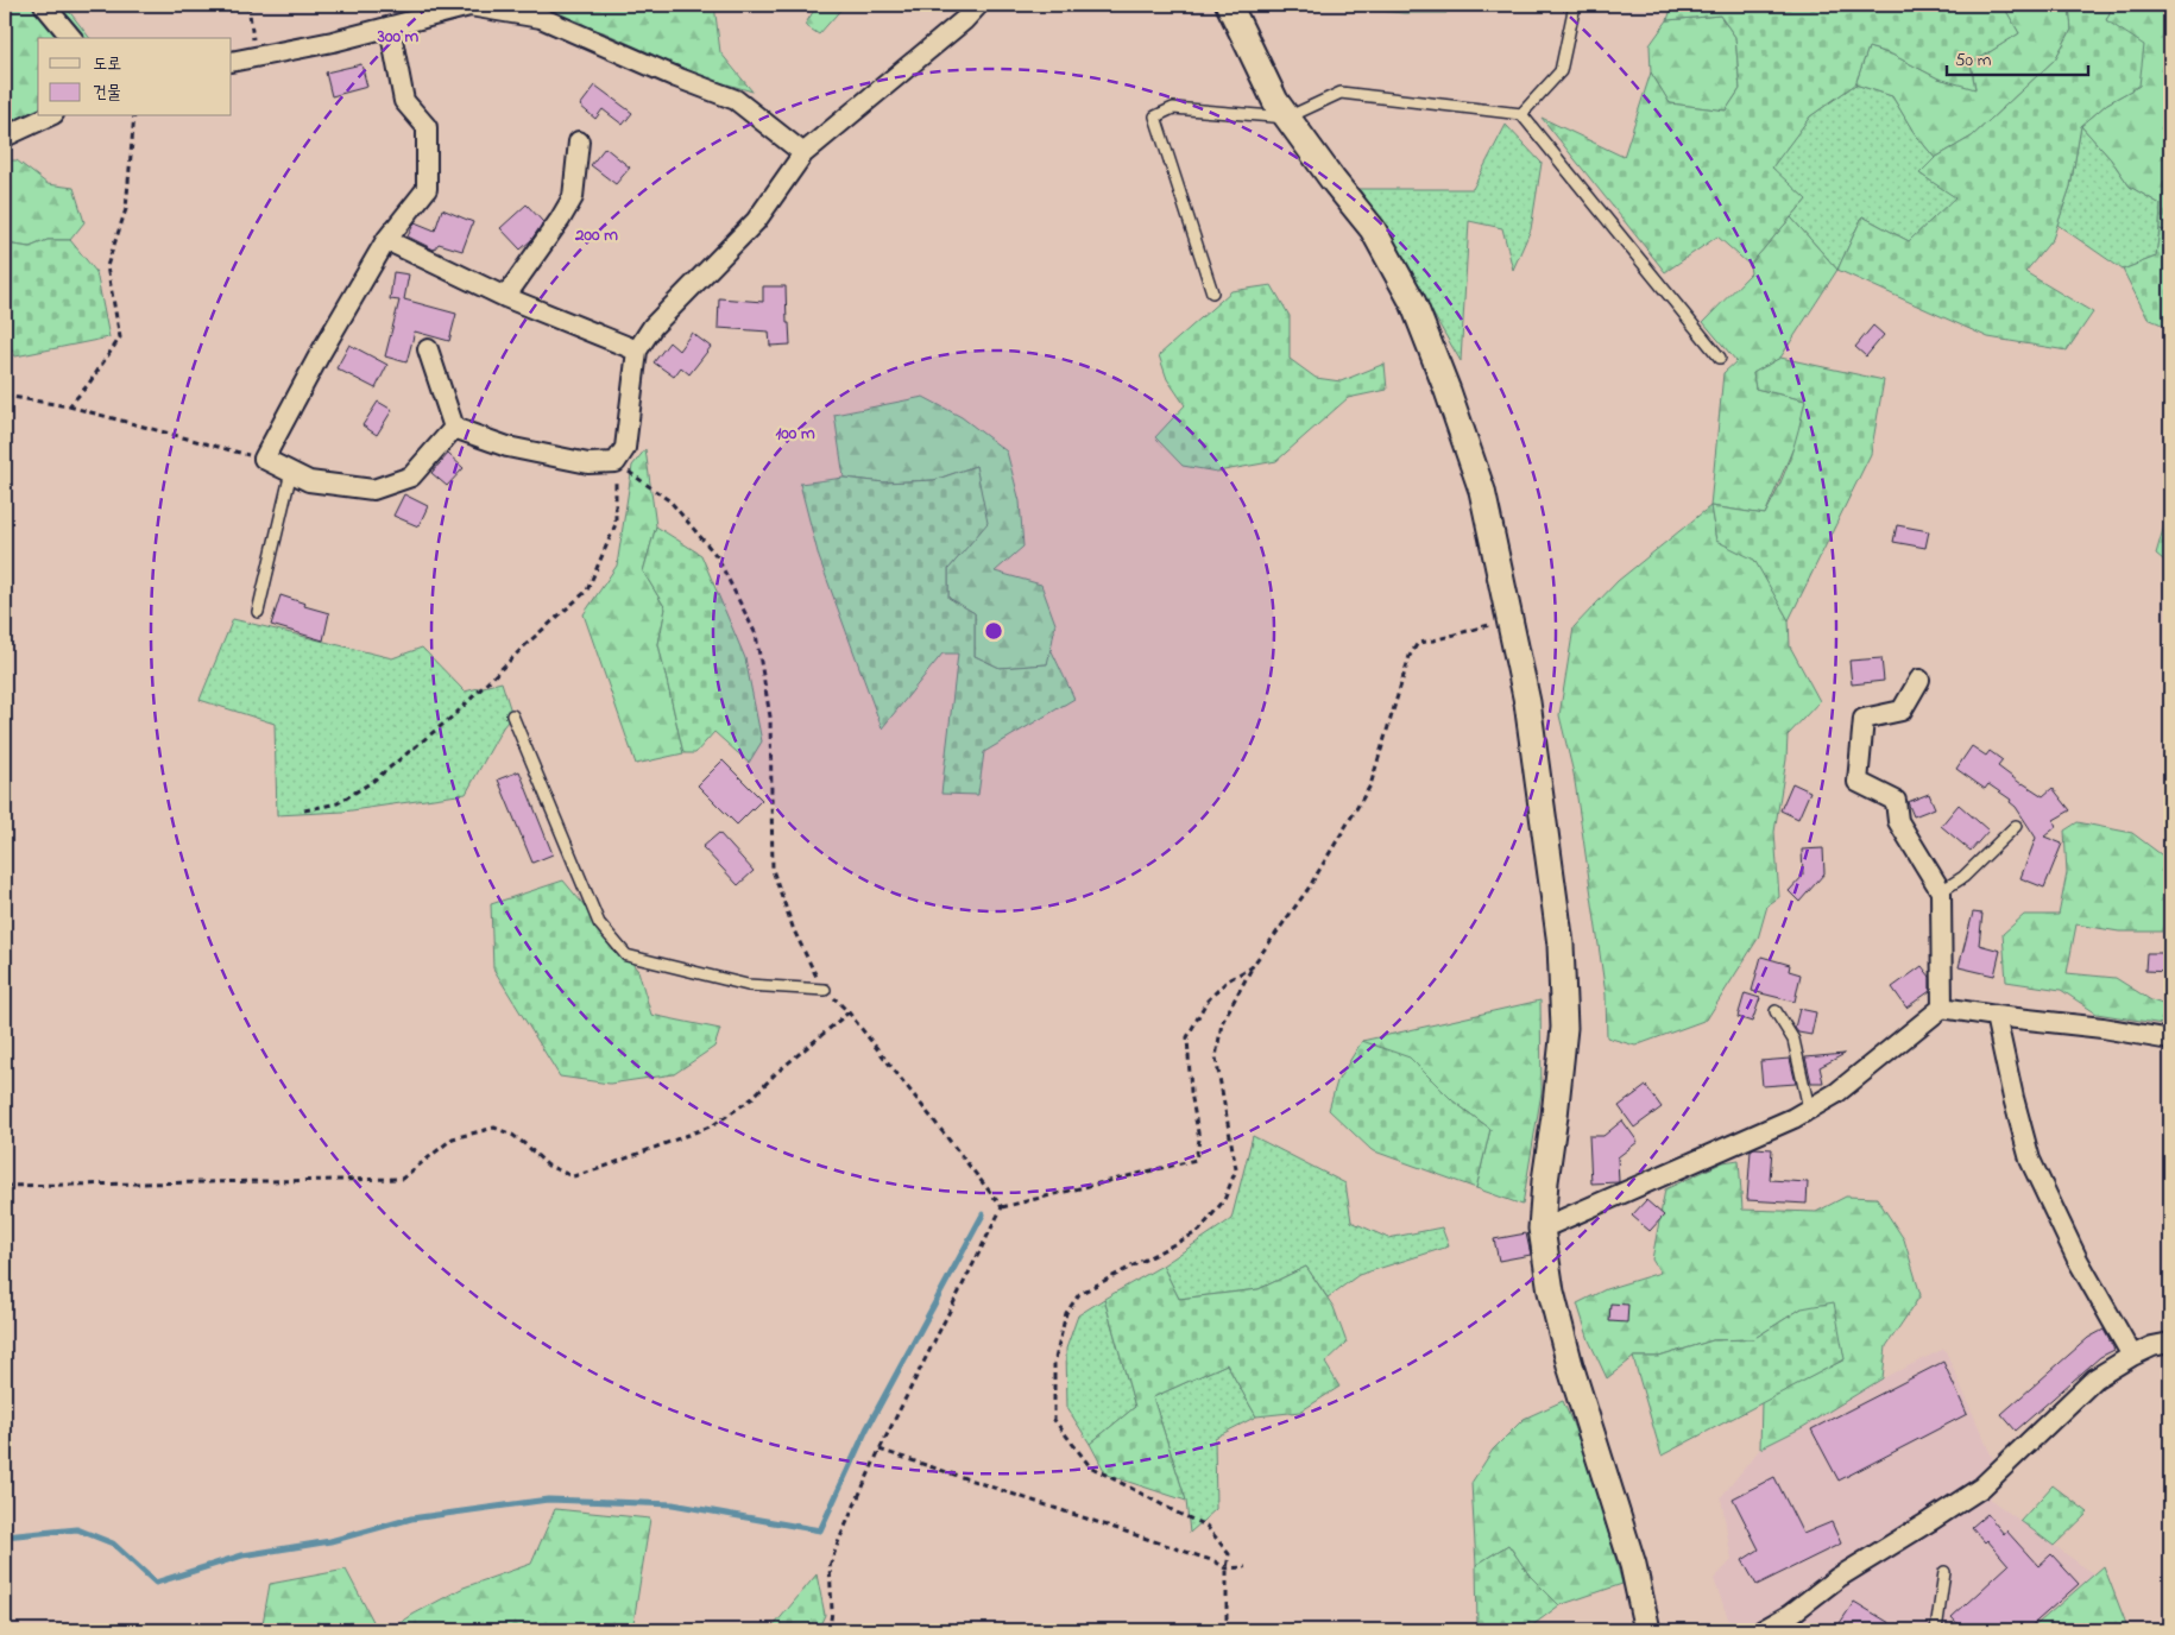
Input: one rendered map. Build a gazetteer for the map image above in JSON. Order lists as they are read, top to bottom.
{
  "legend": ["도로", "건물"],
  "scale_bar": "50 m",
  "rings": ["300 m", "200 m", "100 m"]
}
